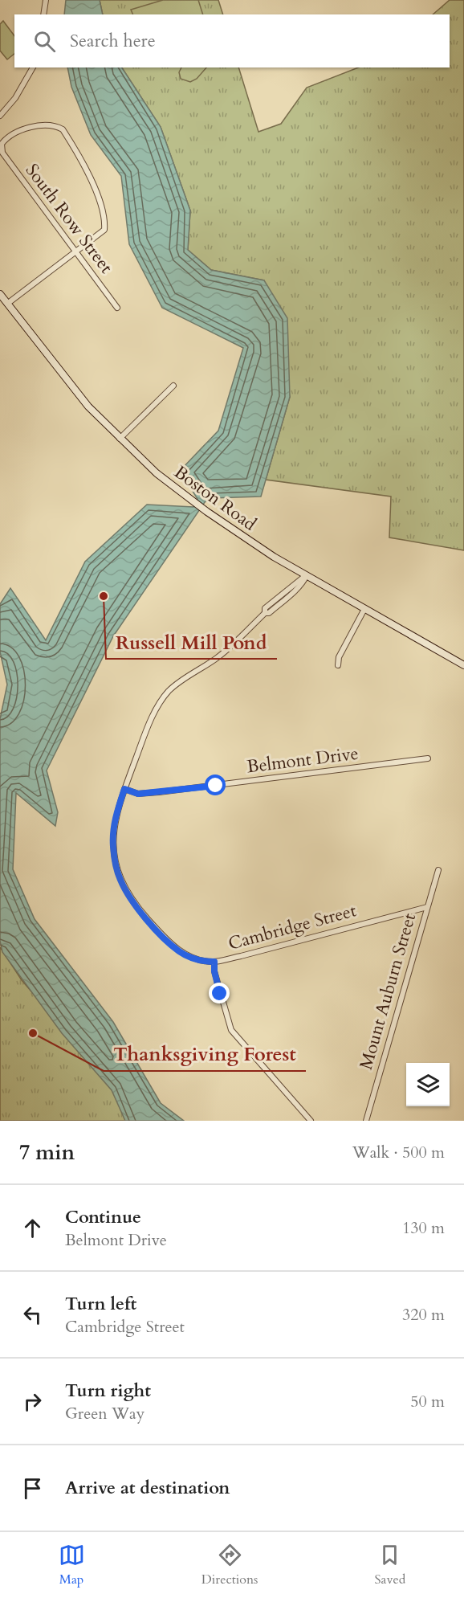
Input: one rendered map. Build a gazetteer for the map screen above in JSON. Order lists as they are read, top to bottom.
{
  "streets": {
    "main road": ["Boston Road"],
    "street": [
      "South Row Street",
      "Belmont Drive",
      "Cambridge Street",
      "Mount Auburn Street"
    ]
  },
  "crossings": [
    ["Boston Road", "Cambridge Street"],
    ["Belmont Drive", "Cambridge Street"],
    ["Cambridge Street", "Mount Auburn Street"]
  ],
  "places": ["Russell Mill Pond", "Thanksgiving Forest"],
  "page": {
    "search": "Search here",
    "heading": ["7 min", "Walk · 500 m"],
    "list": [
      ["Continue", "Belmont Drive", "130 m"],
      ["Turn left", "Cambridge Street", "320 m"],
      ["Turn right", "Green Way", "50 m"],
      "Arrive at destination"
    ],
    "nav": ["Map", "Directions", "Saved"]
  }
}
